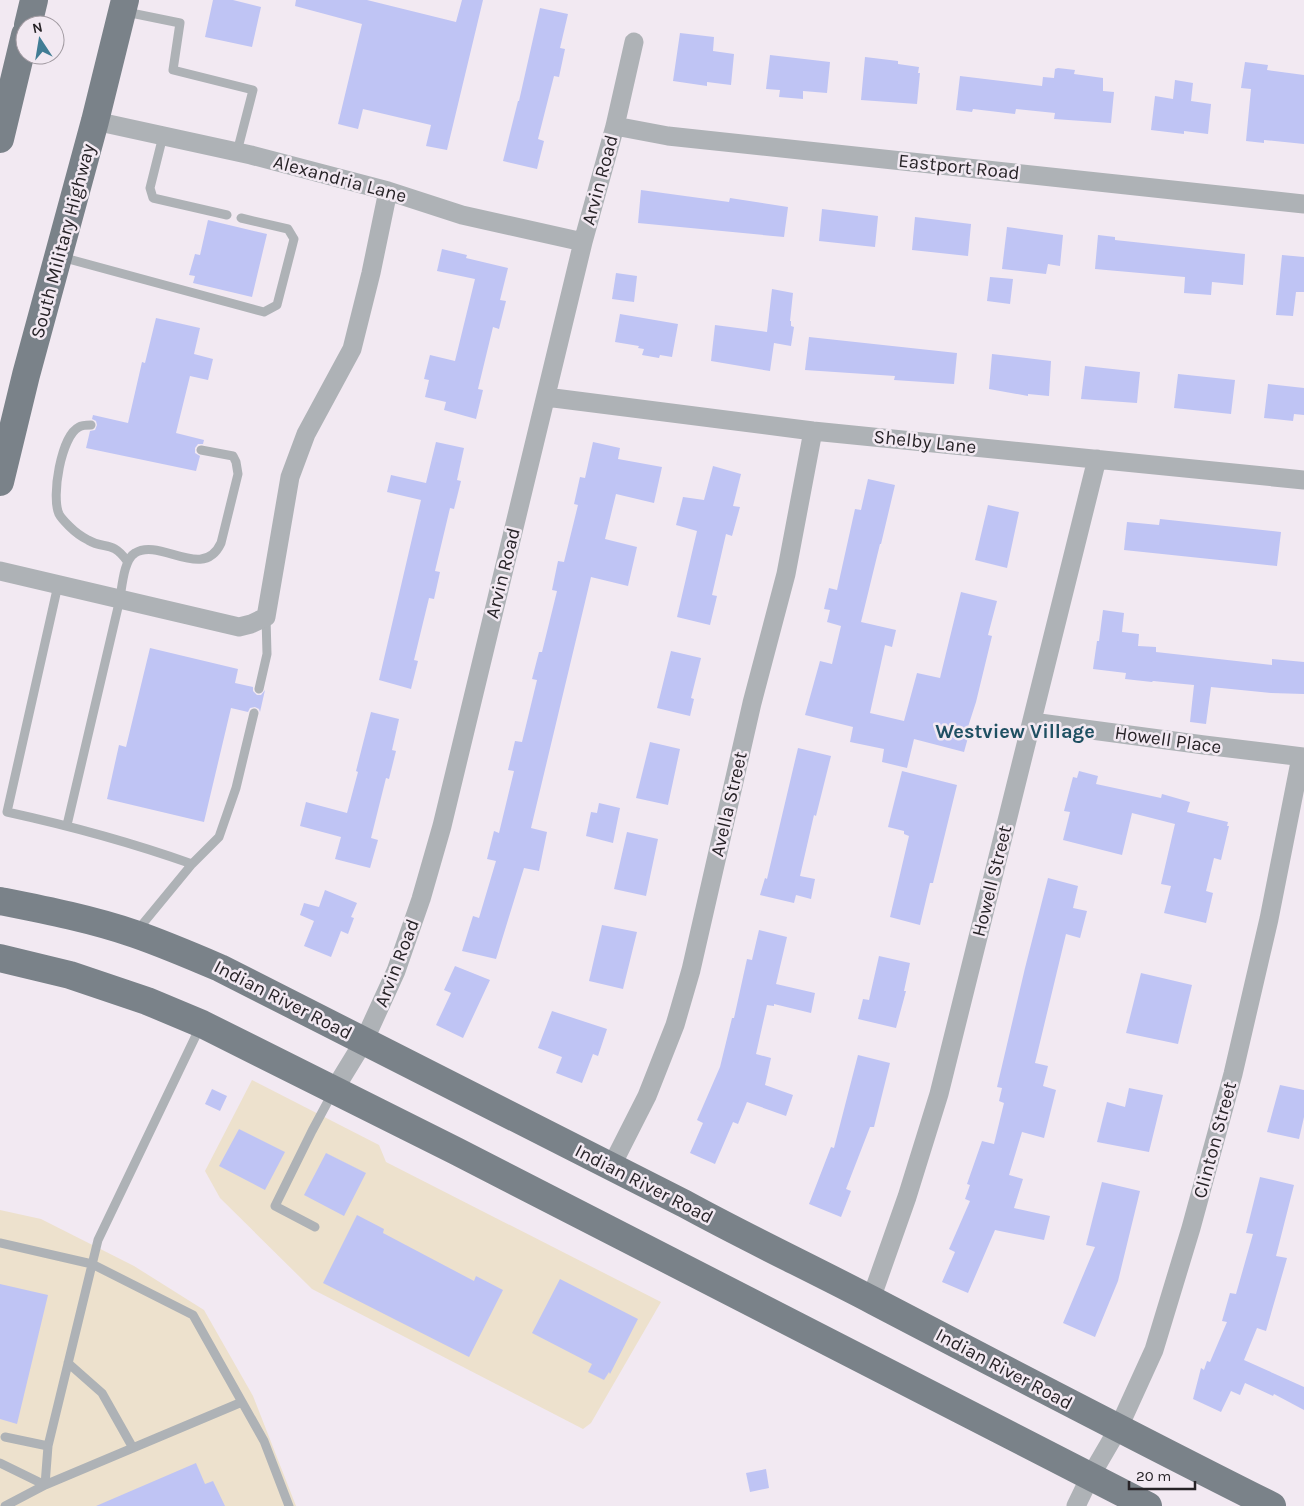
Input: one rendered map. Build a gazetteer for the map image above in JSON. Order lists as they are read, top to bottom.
{
  "streets": {
    "main road": ["South Military Highway", "Indian River Road"],
    "street": [
      "Eastport Road",
      "Alexandria Lane",
      "Arvin Road",
      "Shelby Lane",
      "Howell Place",
      "Avella Street",
      "Howell Street",
      "Clinton Street"
    ]
  },
  "crossings": [
    ["Eastport Road", "Arvin Road"],
    ["Alexandria Lane", "Arvin Road"],
    ["Alexandria Lane", "South Military Highway"],
    ["Arvin Road", "Shelby Lane"],
    ["Arvin Road", "Indian River Road"],
    ["Shelby Lane", "Avella Street"],
    ["Shelby Lane", "Howell Street"],
    ["Howell Place", "Howell Street"],
    ["Howell Place", "Clinton Street"],
    ["Avella Street", "Indian River Road"],
    ["Howell Street", "Indian River Road"],
    ["Indian River Road", "Clinton Street"]
  ],
  "districts": ["Westview Village"],
  "scale_bar": "20 m",
  "north": "top"
}
